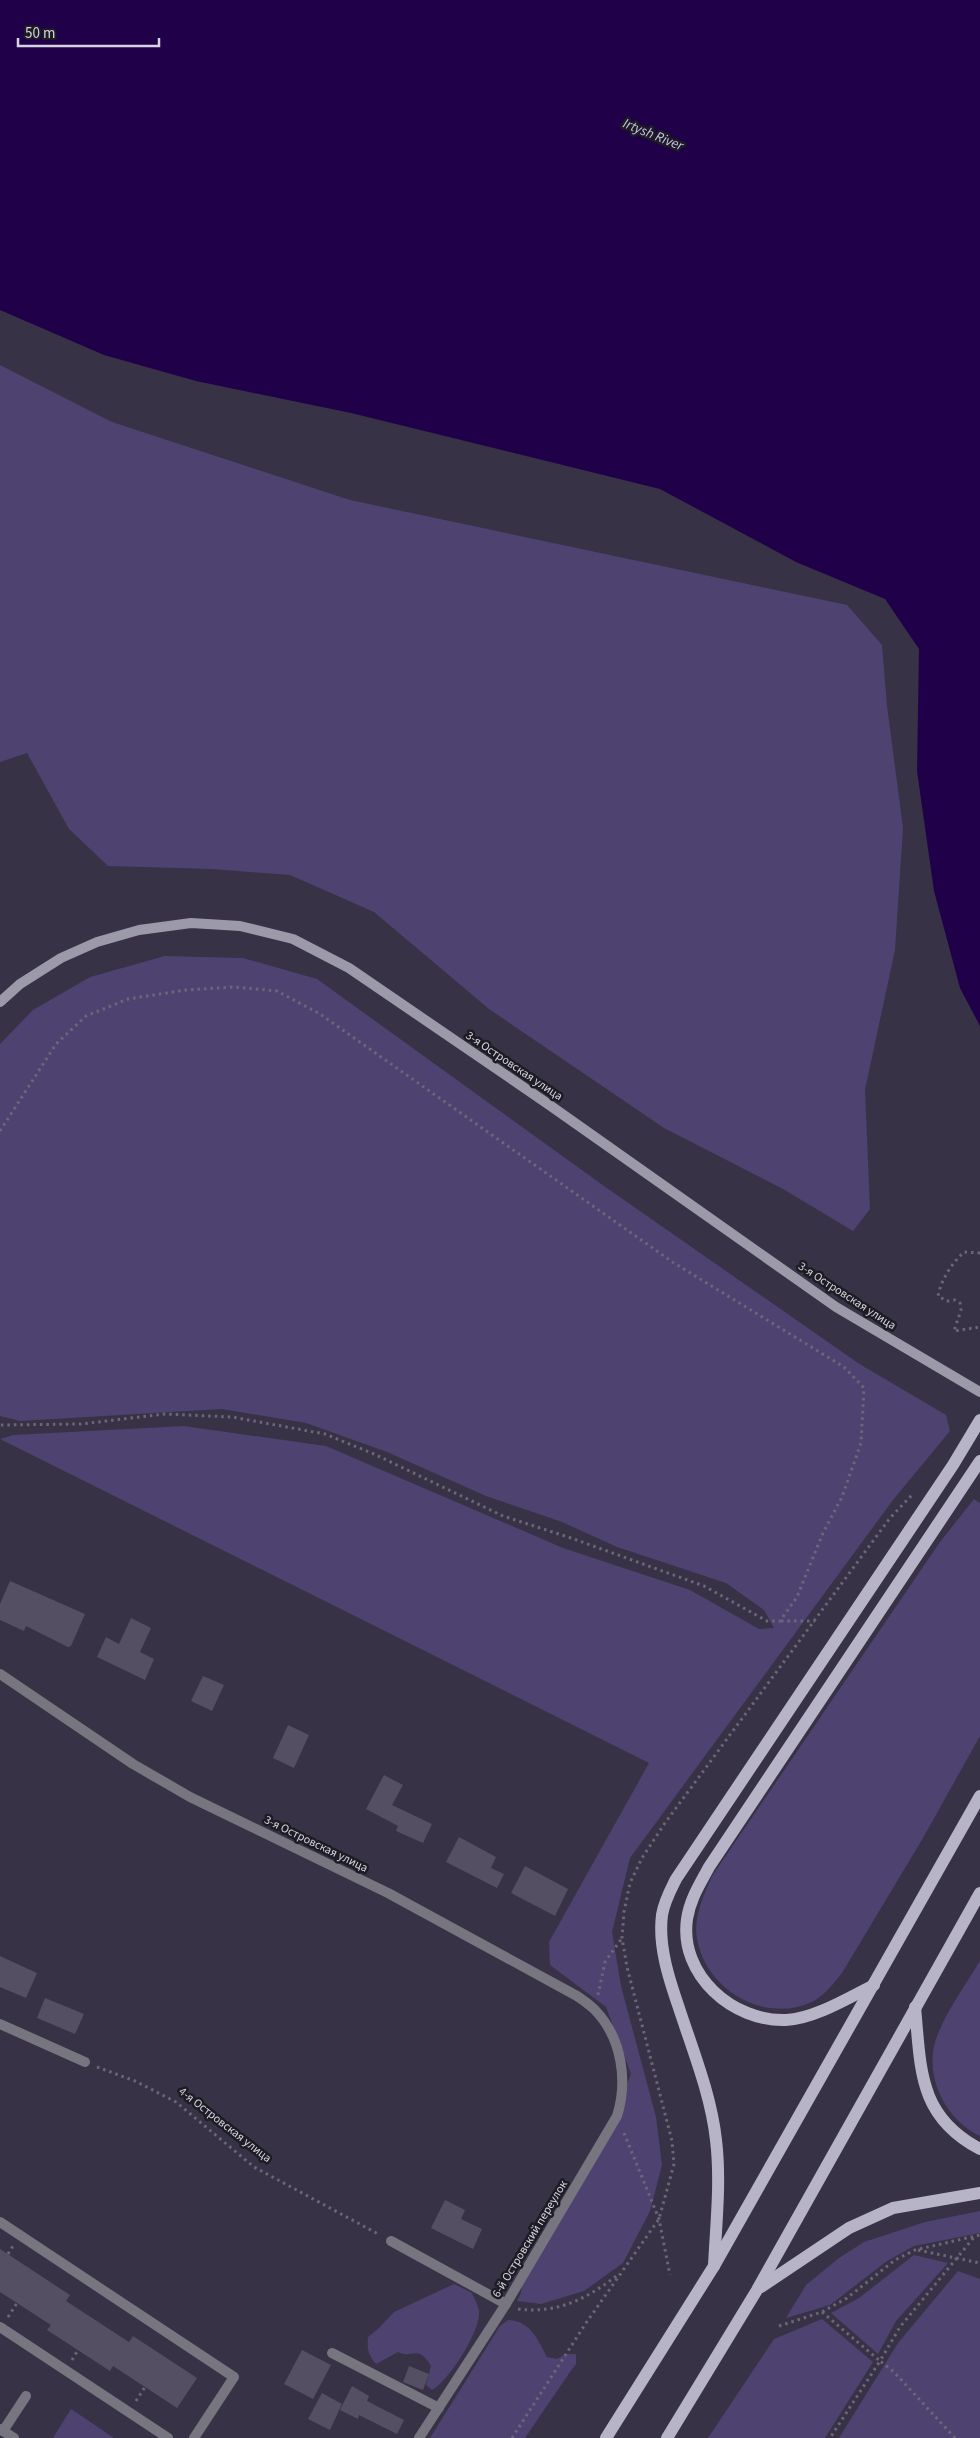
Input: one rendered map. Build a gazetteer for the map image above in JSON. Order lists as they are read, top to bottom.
{
  "streets": {
    "main road": ["3-я Островская улица"],
    "street": ["6-й Островский переулок"],
    "path": ["4-я Островская улица"]
  },
  "crossings": [
    ["3-я Островская улица", "6-й Островский переулок"]
  ],
  "water": ["Irtysh River"],
  "scale_bar": "50 m"
}
